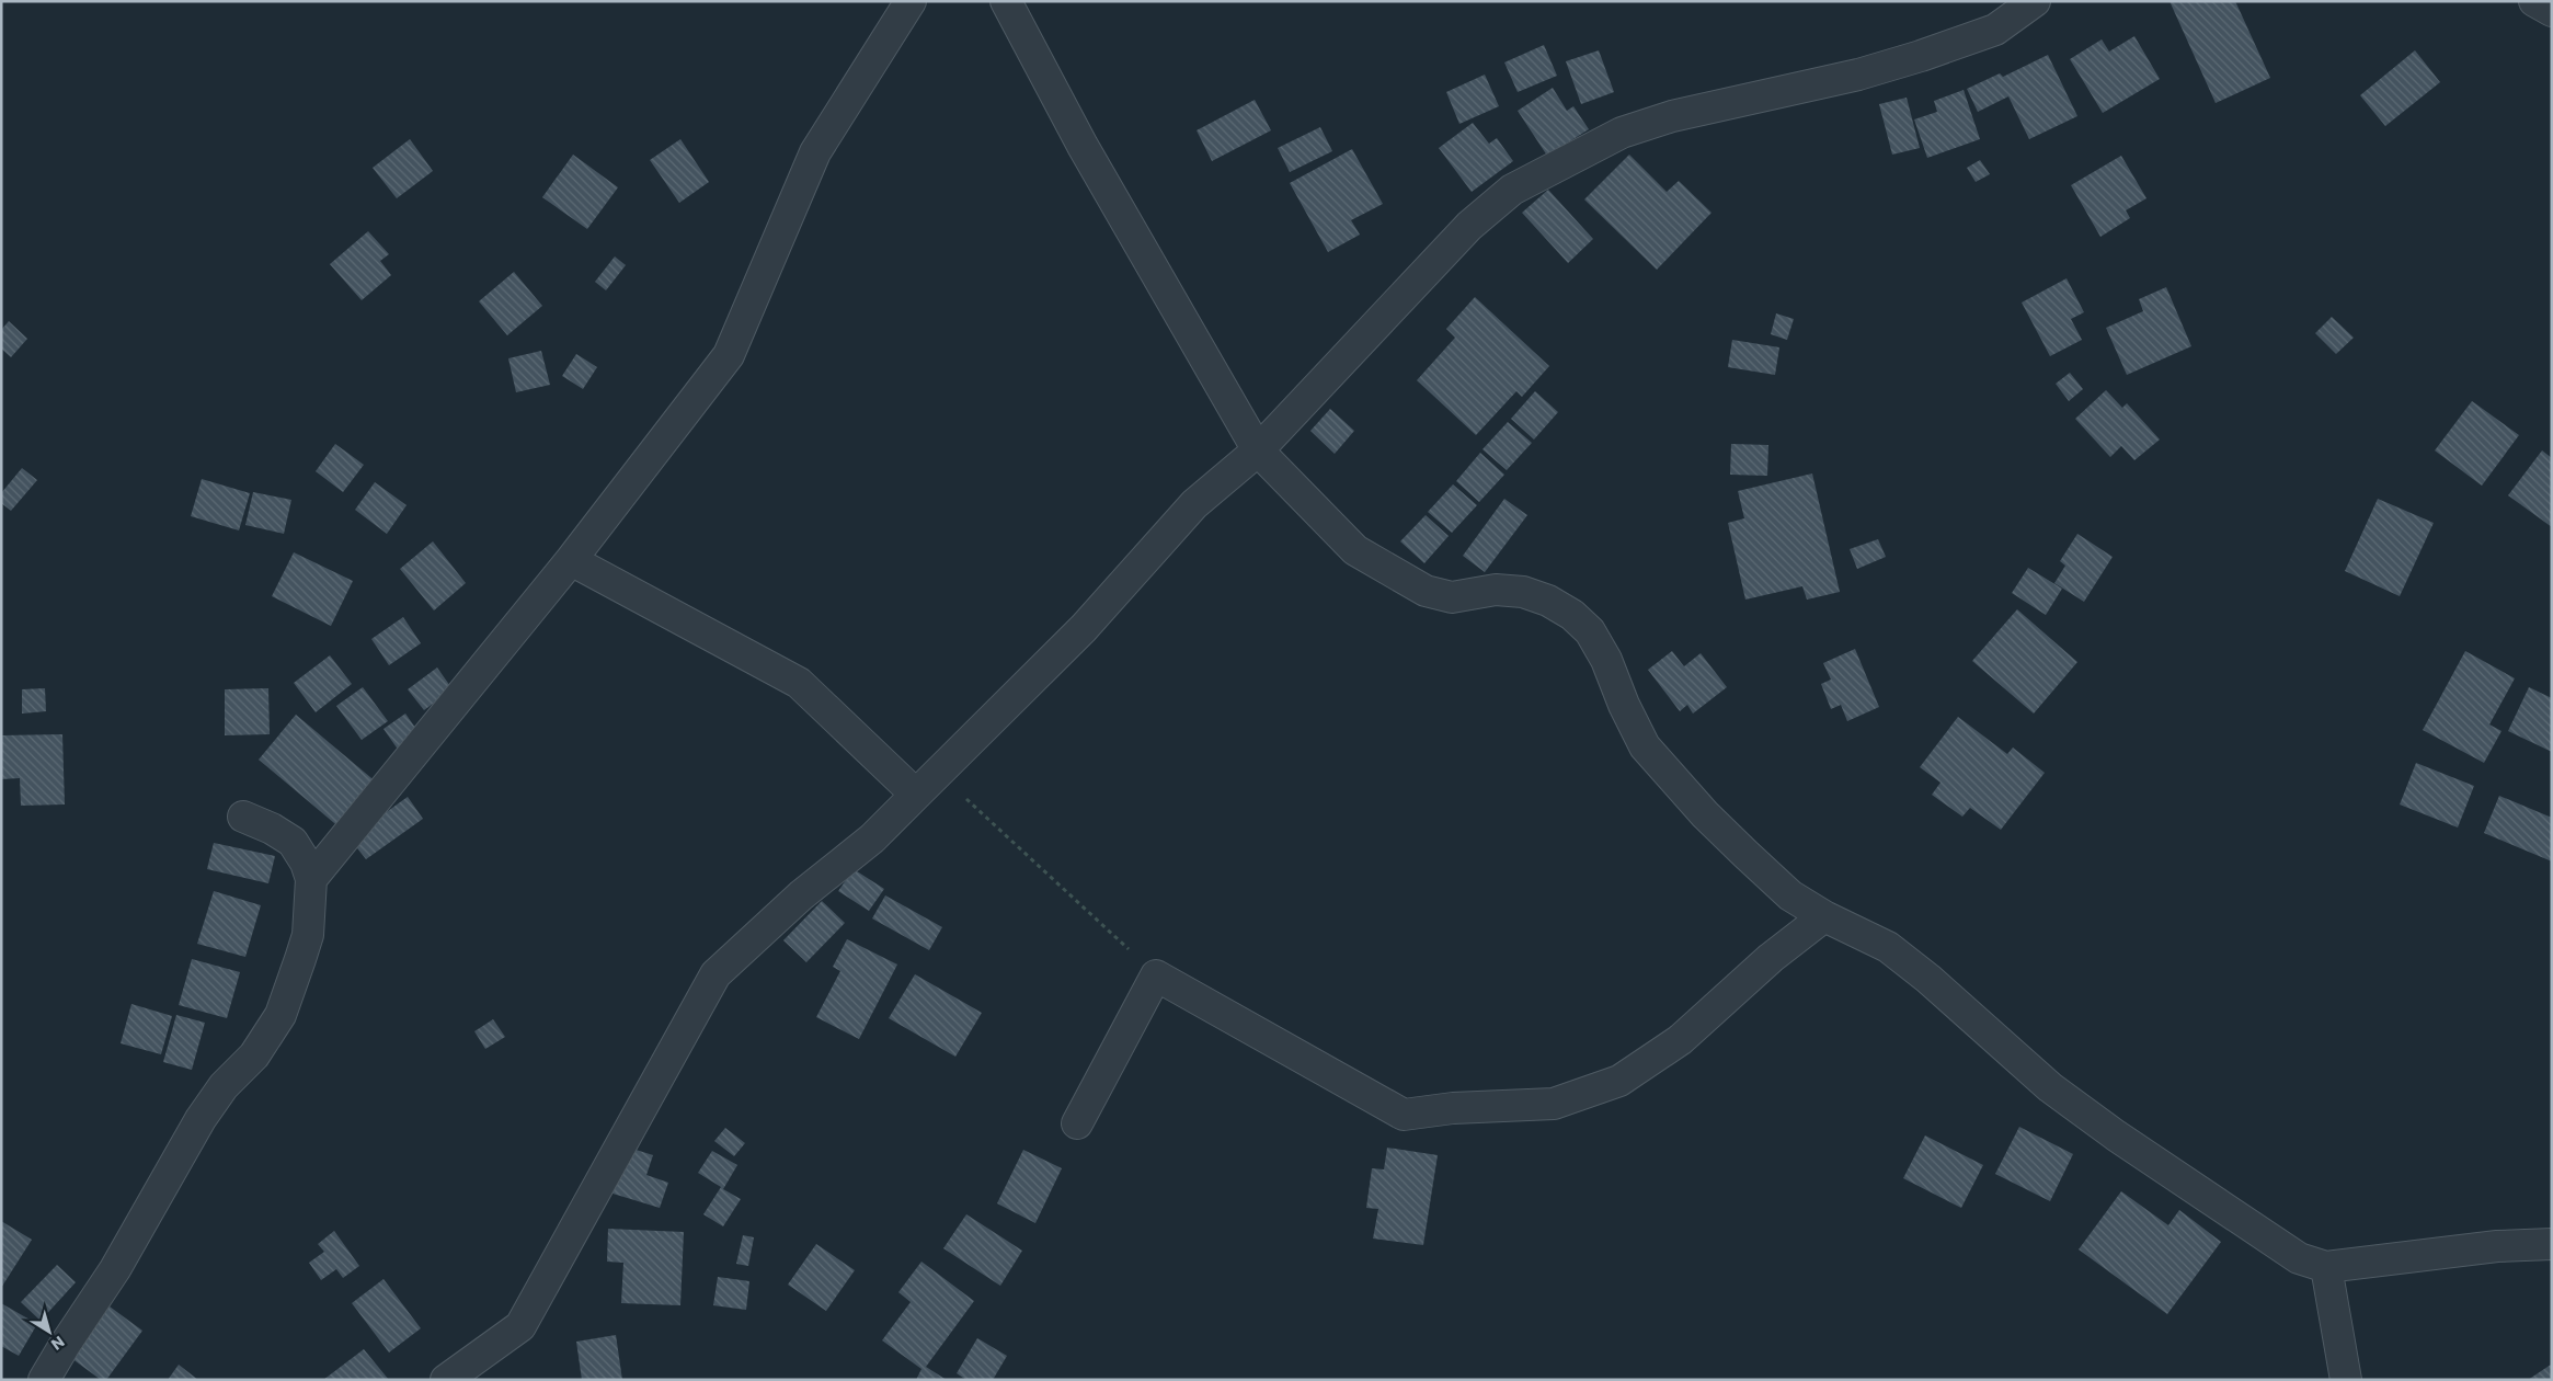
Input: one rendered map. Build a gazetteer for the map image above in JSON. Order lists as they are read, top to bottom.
{
  "north": "bottom right"
}
